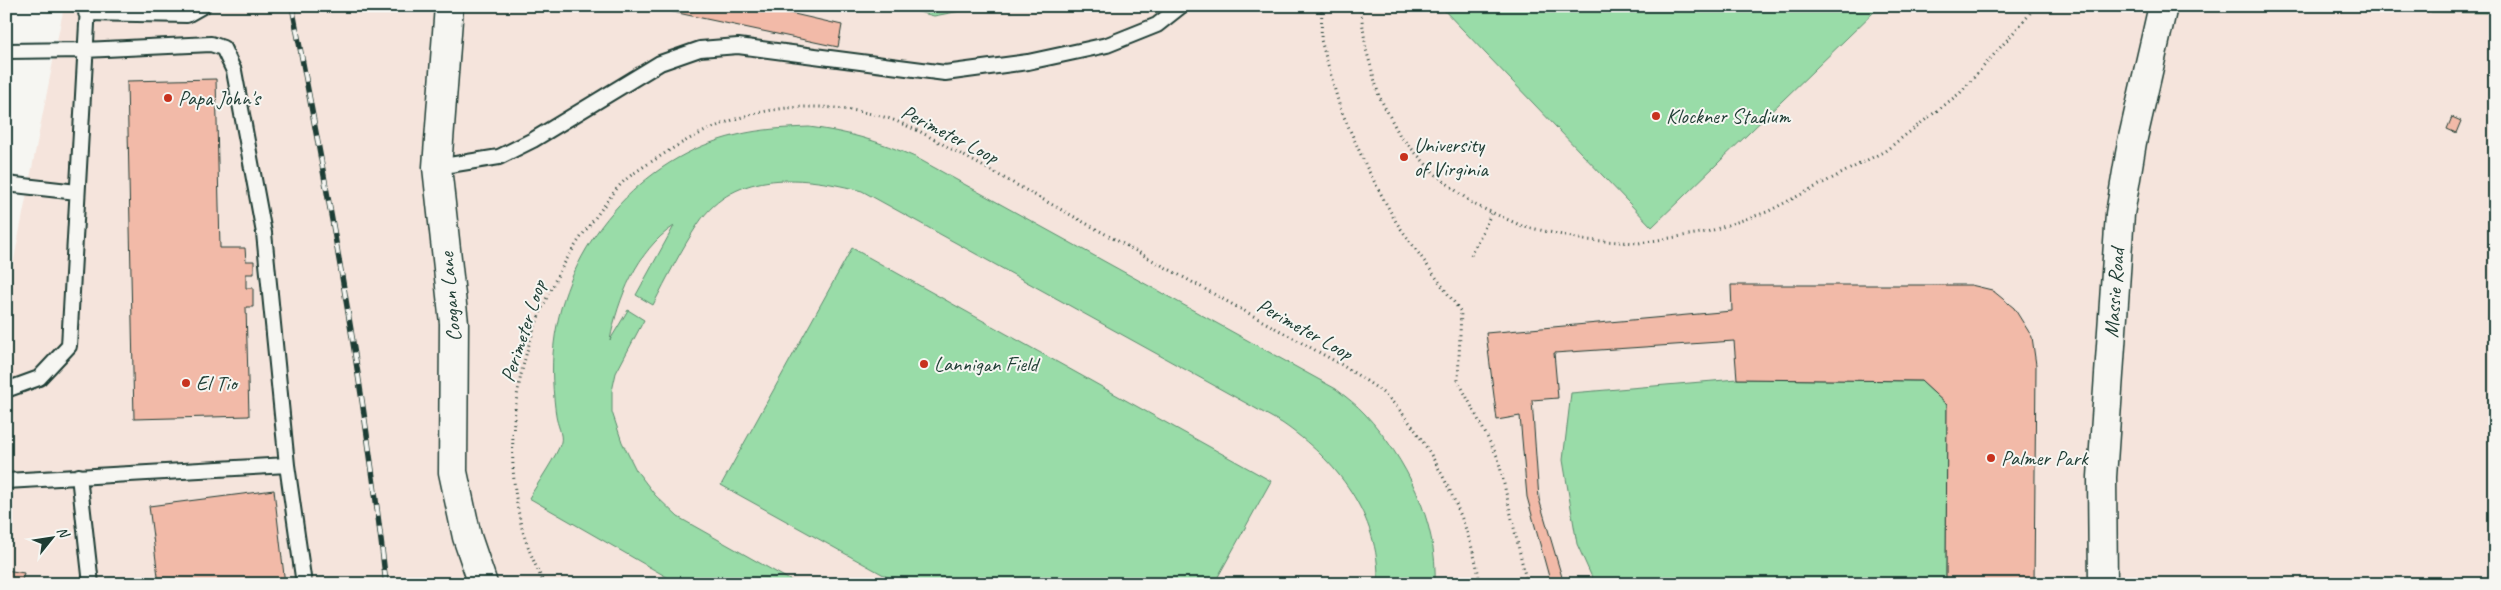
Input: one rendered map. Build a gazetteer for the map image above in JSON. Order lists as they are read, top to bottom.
{
  "streets": {
    "street": ["Massie Road", "Coogan Lane"],
    "path": ["Perimeter Loop"]
  },
  "places": [
    "Papa John's",
    "Klockner Stadium",
    "University of Virginia",
    "Lannigan Field",
    "El Tio",
    "Palmer Park"
  ],
  "north": "top right"
}
